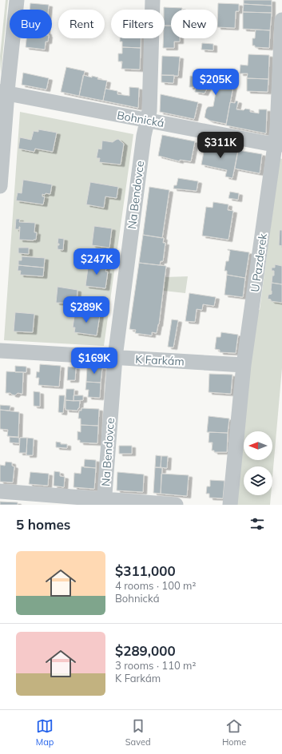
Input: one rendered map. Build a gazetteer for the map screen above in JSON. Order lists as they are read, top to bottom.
{
  "streets": {
    "street": [
      "Bohnická",
      "Na Bendovce",
      "U Pazderek",
      "K Farkám"
    ]
  },
  "crossings": [
    ["Bohnická", "Na Bendovce"],
    ["Bohnická", "U Pazderek"],
    ["Na Bendovce", "K Farkám"],
    ["U Pazderek", "K Farkám"]
  ],
  "north": "left",
  "page": {
    "chip": [
      "Buy",
      "Rent",
      "Filters",
      "New"
    ],
    "price": [
      "$205K",
      "$311K",
      "$247K",
      "$289K",
      "$169K"
    ],
    "heading": "5 homes",
    "list": [
      {
        "name": "$311,000",
        "note": "4 rooms · 100 m² · Bohnická"
      },
      {
        "name": "$289,000",
        "note": "3 rooms · 110 m² · K Farkám"
      }
    ],
    "tabs": ["Map", "Saved", "Home"]
  }
}
